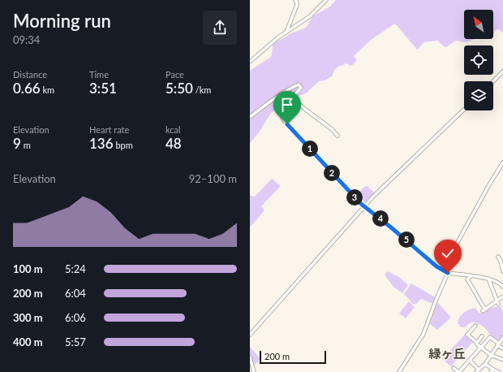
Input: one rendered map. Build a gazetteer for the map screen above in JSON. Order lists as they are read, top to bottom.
{
  "districts": ["緑ヶ丘"],
  "scale_bar": "200 m",
  "north": "top left",
  "page": {
    "heading": ["Morning run", "09:34"],
    "stats": [
      ["Distance", "0.66 km"],
      ["Time", "3:51"],
      ["Pace", "5:50 /km"],
      ["Elevation", "9 m"],
      ["Heart rate", "136 bpm"],
      ["kcal", "48"]
    ],
    "pins": [
      "1",
      "2",
      "3",
      "4",
      "5"
    ],
    "chart": ["Elevation", "92–100 m"],
    "list": [
      {
        "name": "100 m",
        "note": "5:24"
      },
      {
        "name": "200 m",
        "note": "6:04"
      },
      {
        "name": "300 m",
        "note": "6:06"
      },
      {
        "name": "400 m",
        "note": "5:57"
      }
    ],
    "scale": "200 m"
  }
}
